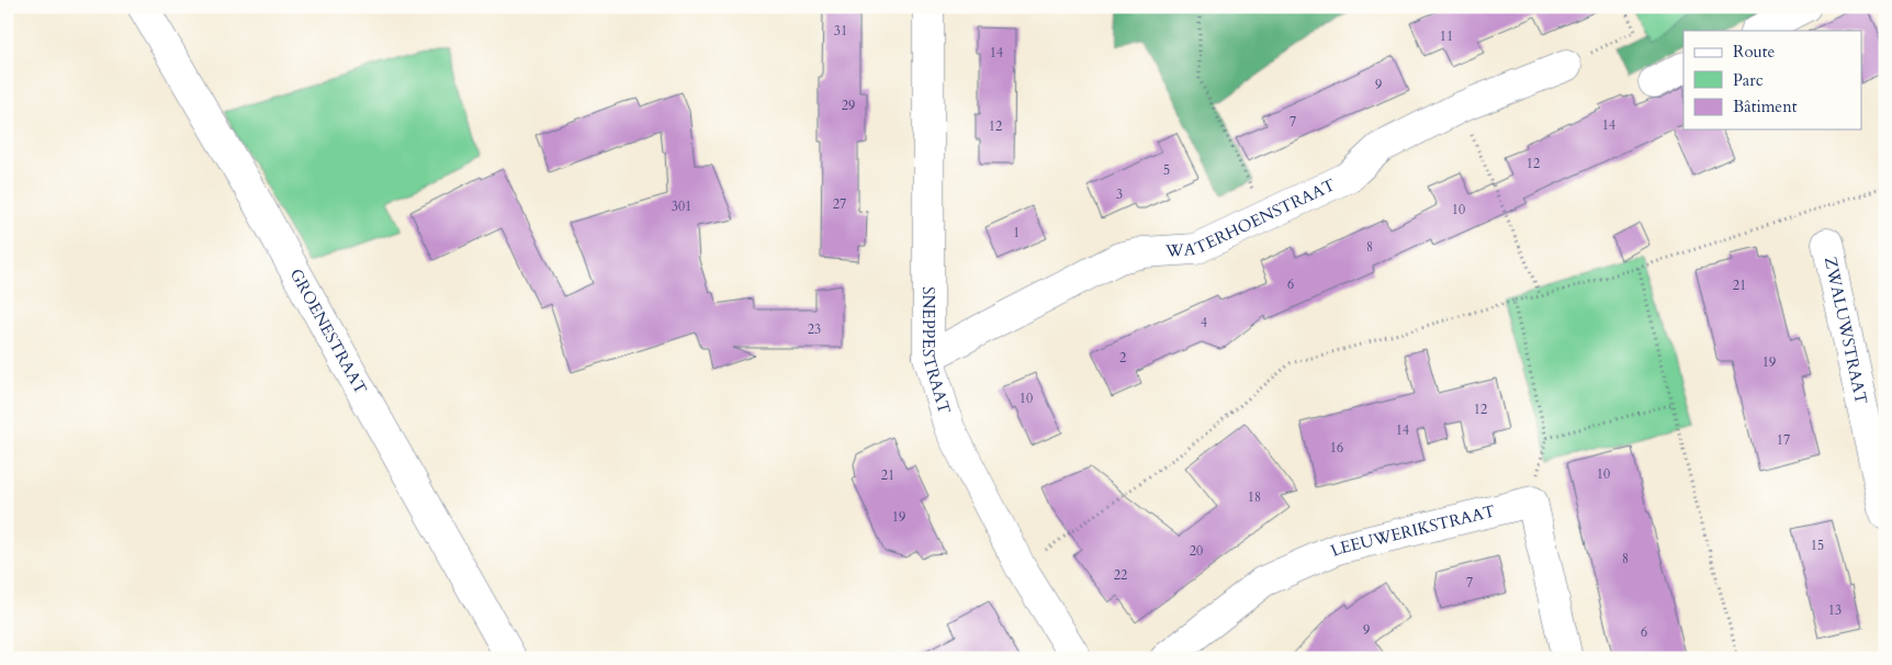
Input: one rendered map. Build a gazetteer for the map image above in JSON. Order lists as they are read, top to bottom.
{
  "streets": {
    "street": [
      "WATERHOENSTRAAT",
      "ZWALUWSTRAAT",
      "GROENESTRAAT",
      "SNEPPESTRAAT",
      "LEEUWERIKSTRAAT"
    ]
  },
  "crossings": [
    ["WATERHOENSTRAAT", "SNEPPESTRAAT"]
  ],
  "house_numbers": [
    "31",
    "11",
    "14",
    "9",
    "29",
    "7",
    "14",
    "12",
    "12",
    "5",
    "3",
    "27",
    "301",
    "10",
    "1",
    "8",
    "6",
    "21",
    "4",
    "23",
    "2",
    "19",
    "10",
    "12",
    "14",
    "17",
    "16",
    "10",
    "21",
    "18",
    "19",
    "15",
    "20",
    "8",
    "22",
    "7",
    "13",
    "9",
    "6"
  ],
  "legend": ["Route", "Parc", "Bâtiment"]
}
